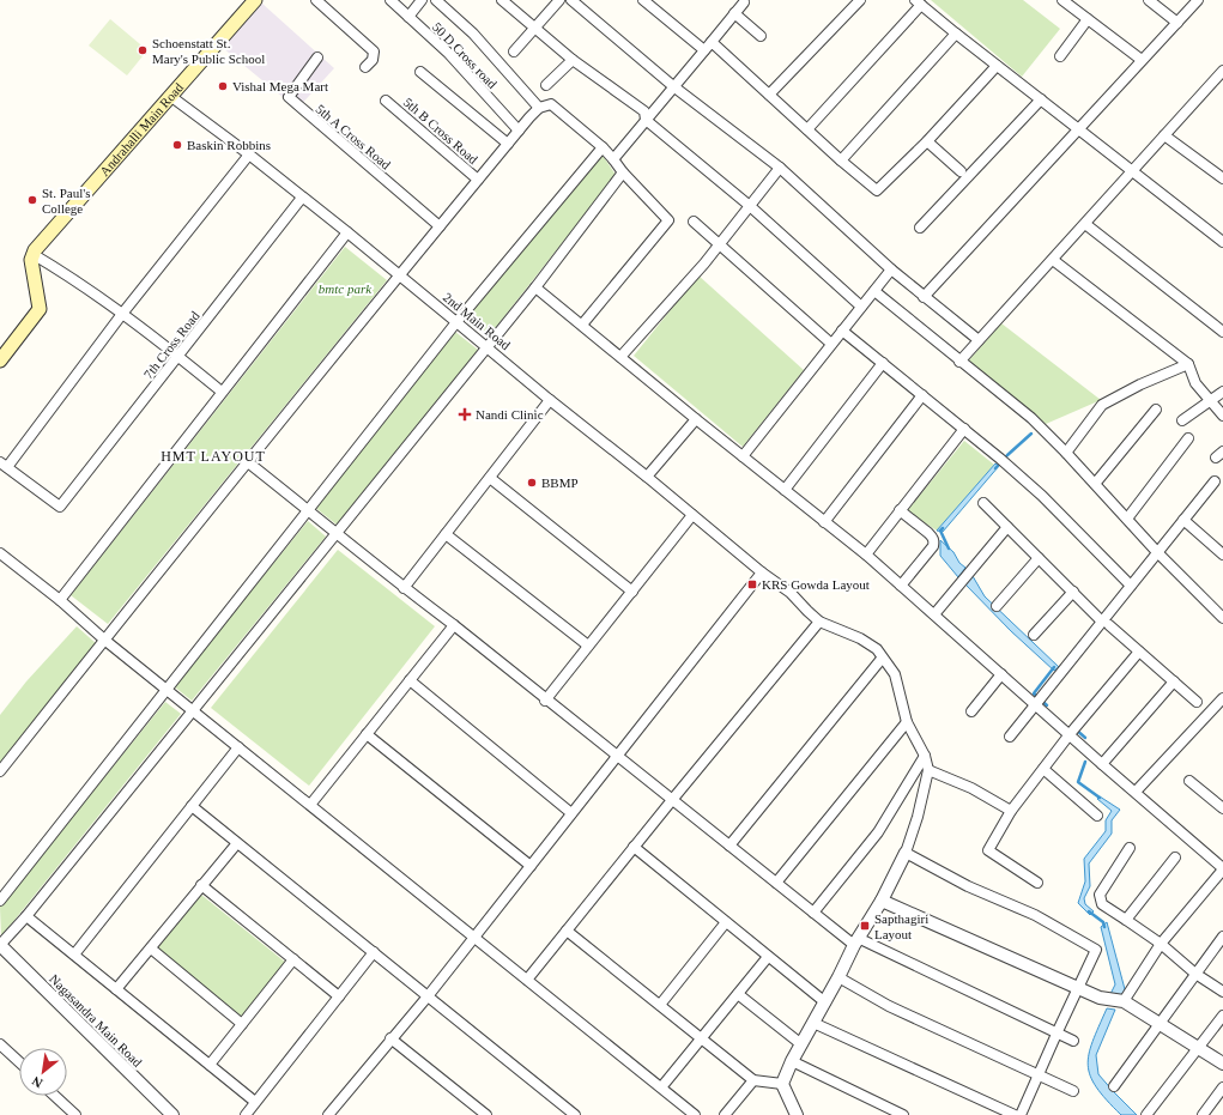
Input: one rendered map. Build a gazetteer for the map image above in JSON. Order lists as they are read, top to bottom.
{
  "streets": {
    "main road": ["Andrahalli Main Road"],
    "street": [
      "50 D Cross road",
      "5th B Cross Road",
      "5th A Cross Road",
      "2nd Main Road",
      "7th Cross Road",
      "Nagasandra Main Road"
    ]
  },
  "crossings": [
    ["Andrahalli Main Road", "2nd Main Road"],
    ["2nd Main Road", "7th Cross Road"]
  ],
  "districts": ["HMT LAYOUT"],
  "parks": ["bmtc park"],
  "places": {
    "other": [
      "Schoenstatt St. Mary's Public School",
      "Vishal Mega Mart",
      "Baskin Robbins",
      "St. Paul's College",
      "BBMP"
    ],
    "health": ["Nandi Clinic"],
    "transit": ["KRS Gowda Layout", "Sapthagiri Layout"]
  },
  "north": "bottom left"
}
